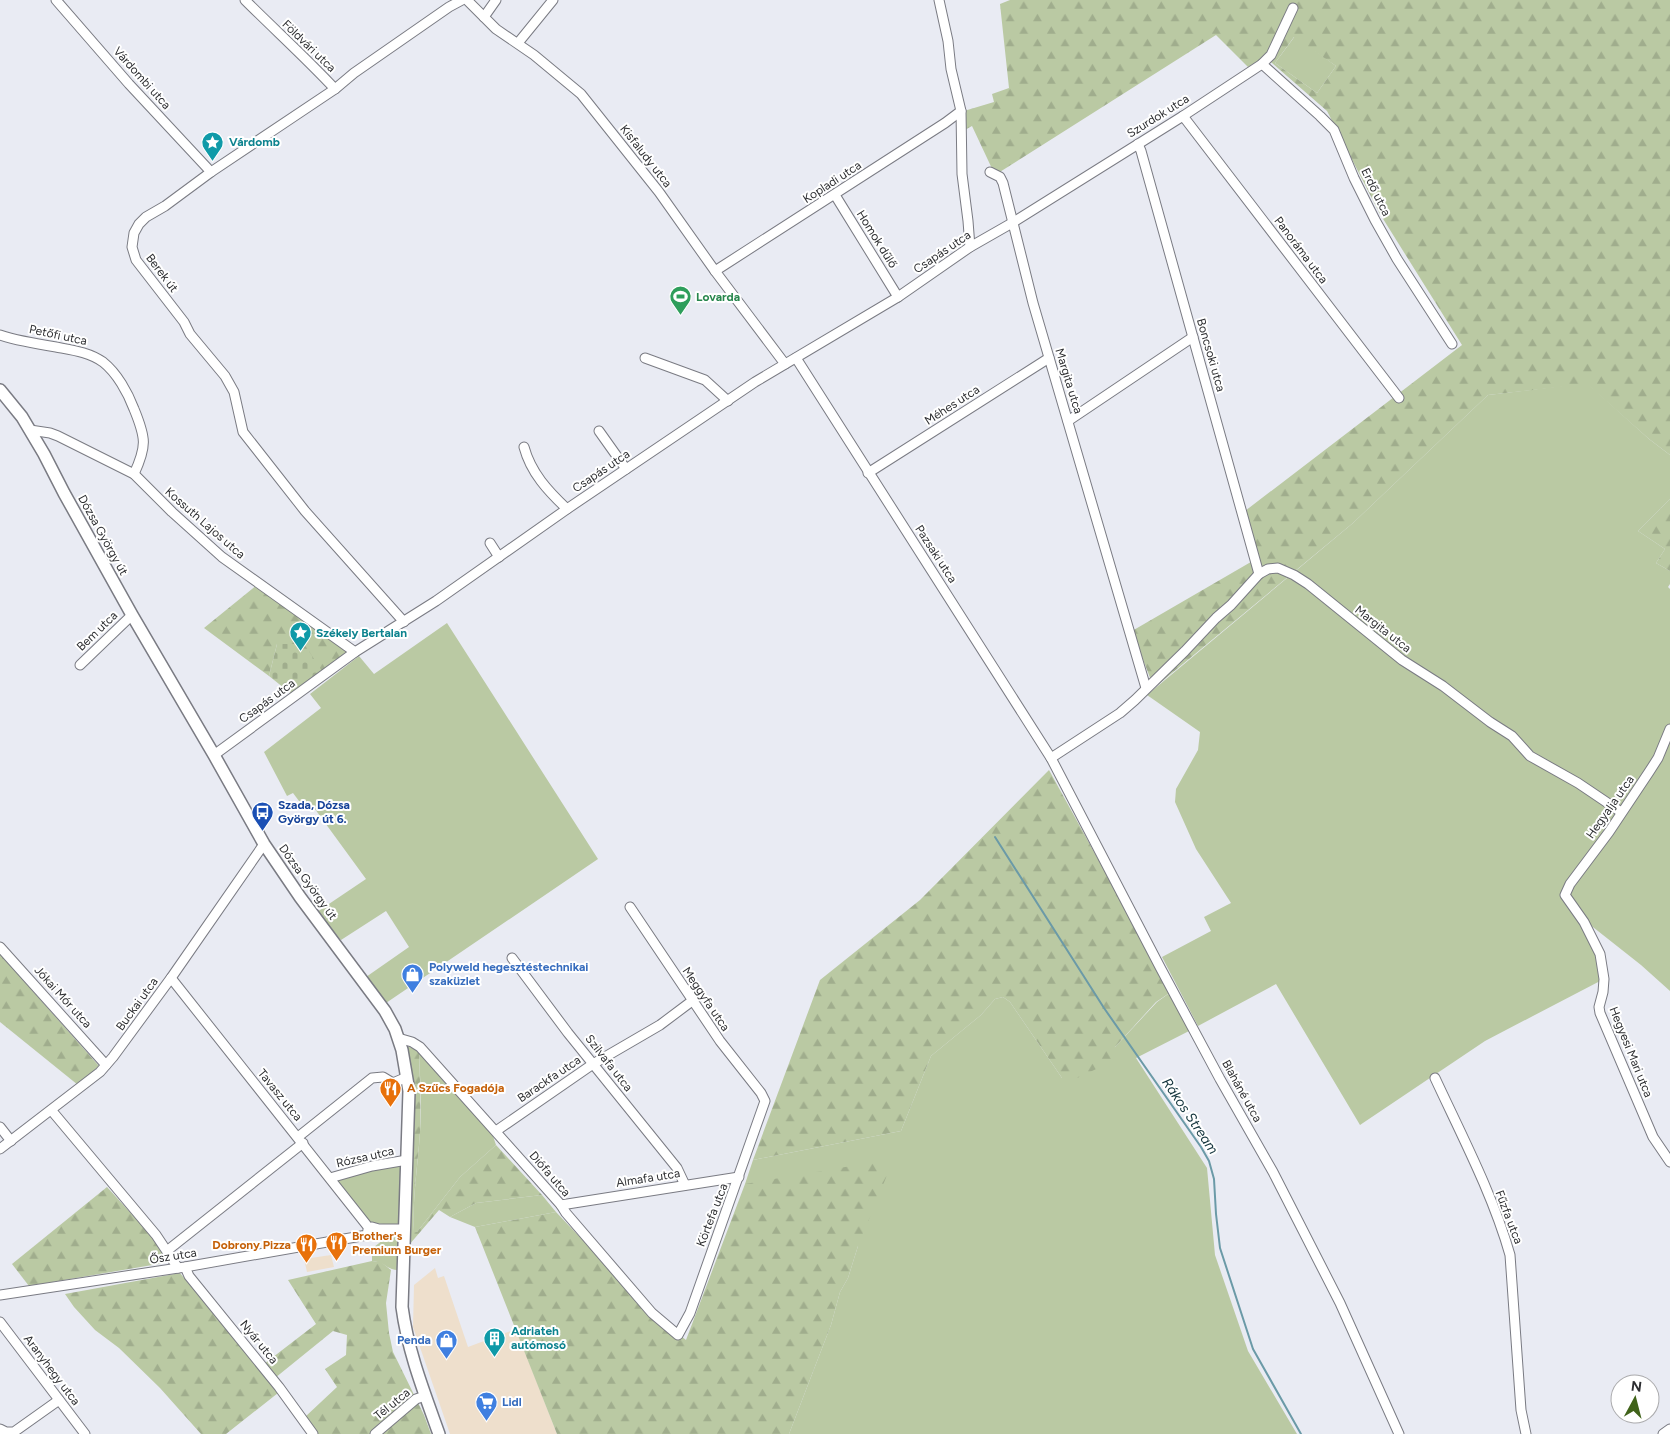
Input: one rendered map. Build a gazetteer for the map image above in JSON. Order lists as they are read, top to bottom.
{
  "streets": {
    "main road": ["Dózsa György út"],
    "street": [
      "Földvári utca",
      "Várdombi utca",
      "Szurdok utca",
      "Kisfaludy utca",
      "Kopladi utca",
      "Erdő utca",
      "Homok dűlő",
      "Panoráma utca",
      "Csapás utca",
      "Berek út",
      "Petőfi utca",
      "Boncsoki utca",
      "Margita utca",
      "Méhes utca",
      "Kossuth Lajos utca",
      "Pazsaki utca",
      "Bem utca",
      "Hegyalja utca",
      "Jókai Mór utca",
      "Meggyfa utca",
      "Buckai utca",
      "Hegyesi Mari utca",
      "Szilvafa utca",
      "Barackfa utca",
      "Blaháné utca",
      "Tavasz utca",
      "Rózsa utca",
      "Diófa utca",
      "Almafa utca",
      "Körtefa utca",
      "Fűzfa utca",
      "Ősz utca",
      "Nyár utca",
      "Aranyhegy utca",
      "Tél utca"
    ]
  },
  "crossings": [
    ["Földvári utca", "Berek út"],
    ["Várdombi utca", "Berek út"],
    ["Szurdok utca", "Erdő utca"],
    ["Szurdok utca", "Panoráma utca"],
    ["Szurdok utca", "Csapás utca"],
    ["Szurdok utca", "Boncsoki utca"],
    ["Szurdok utca", "Margita utca"],
    ["Kisfaludy utca", "Kopladi utca"],
    ["Kisfaludy utca", "Csapás utca"],
    ["Kopladi utca", "Homok dűlő"],
    ["Homok dűlő", "Csapás utca"],
    ["Csapás utca", "Berek út"],
    ["Csapás utca", "Margita utca"],
    ["Csapás utca", "Kossuth Lajos utca"],
    ["Csapás utca", "Dózsa György út"],
    ["Csapás utca", "Pazsaki utca"],
    ["Petőfi utca", "Kossuth Lajos utca"],
    ["Boncsoki utca", "Margita utca"],
    ["Margita utca", "Méhes utca"],
    ["Margita utca", "Hegyalja utca"],
    ["Méhes utca", "Pazsaki utca"],
    ["Kossuth Lajos utca", "Dózsa György út"],
    ["Dózsa György út", "Bem utca"],
    ["Dózsa György út", "Buckai utca"],
    ["Dózsa György út", "Rózsa utca"],
    ["Dózsa György út", "Diófa utca"],
    ["Dózsa György út", "Ősz utca"],
    ["Dózsa György út", "Tél utca"],
    ["Pazsaki utca", "Blaháné utca"],
    ["Hegyalja utca", "Hegyesi Mari utca"],
    ["Jókai Mór utca", "Buckai utca"],
    ["Meggyfa utca", "Barackfa utca"],
    ["Meggyfa utca", "Körtefa utca"],
    ["Buckai utca", "Tavasz utca"],
    ["Buckai utca", "Nyár utca"],
    ["Szilvafa utca", "Barackfa utca"],
    ["Szilvafa utca", "Almafa utca"],
    ["Barackfa utca", "Diófa utca"],
    ["Tavasz utca", "Rózsa utca"],
    ["Tavasz utca", "Ősz utca"],
    ["Diófa utca", "Almafa utca"],
    ["Diófa utca", "Körtefa utca"],
    ["Almafa utca", "Körtefa utca"],
    ["Ősz utca", "Nyár utca"]
  ],
  "water": ["Rákos Stream"],
  "places": {
    "place": ["Várdomb", "Székely Bertalan"],
    "sports": ["Lovarda"],
    "bus stop": ["Szada, Dózsa György út 6."],
    "shop": ["Polyweld hegesztéstechnikai szaküzlet", "Penda"],
    "restaurant": ["A Szűcs Fogadója", "Brother's Premium Burger", "Dobrony Pizza"],
    "building": ["Adriateh autómosó"],
    "supermarket": ["Lidl"]
  },
  "north": "top"
}
